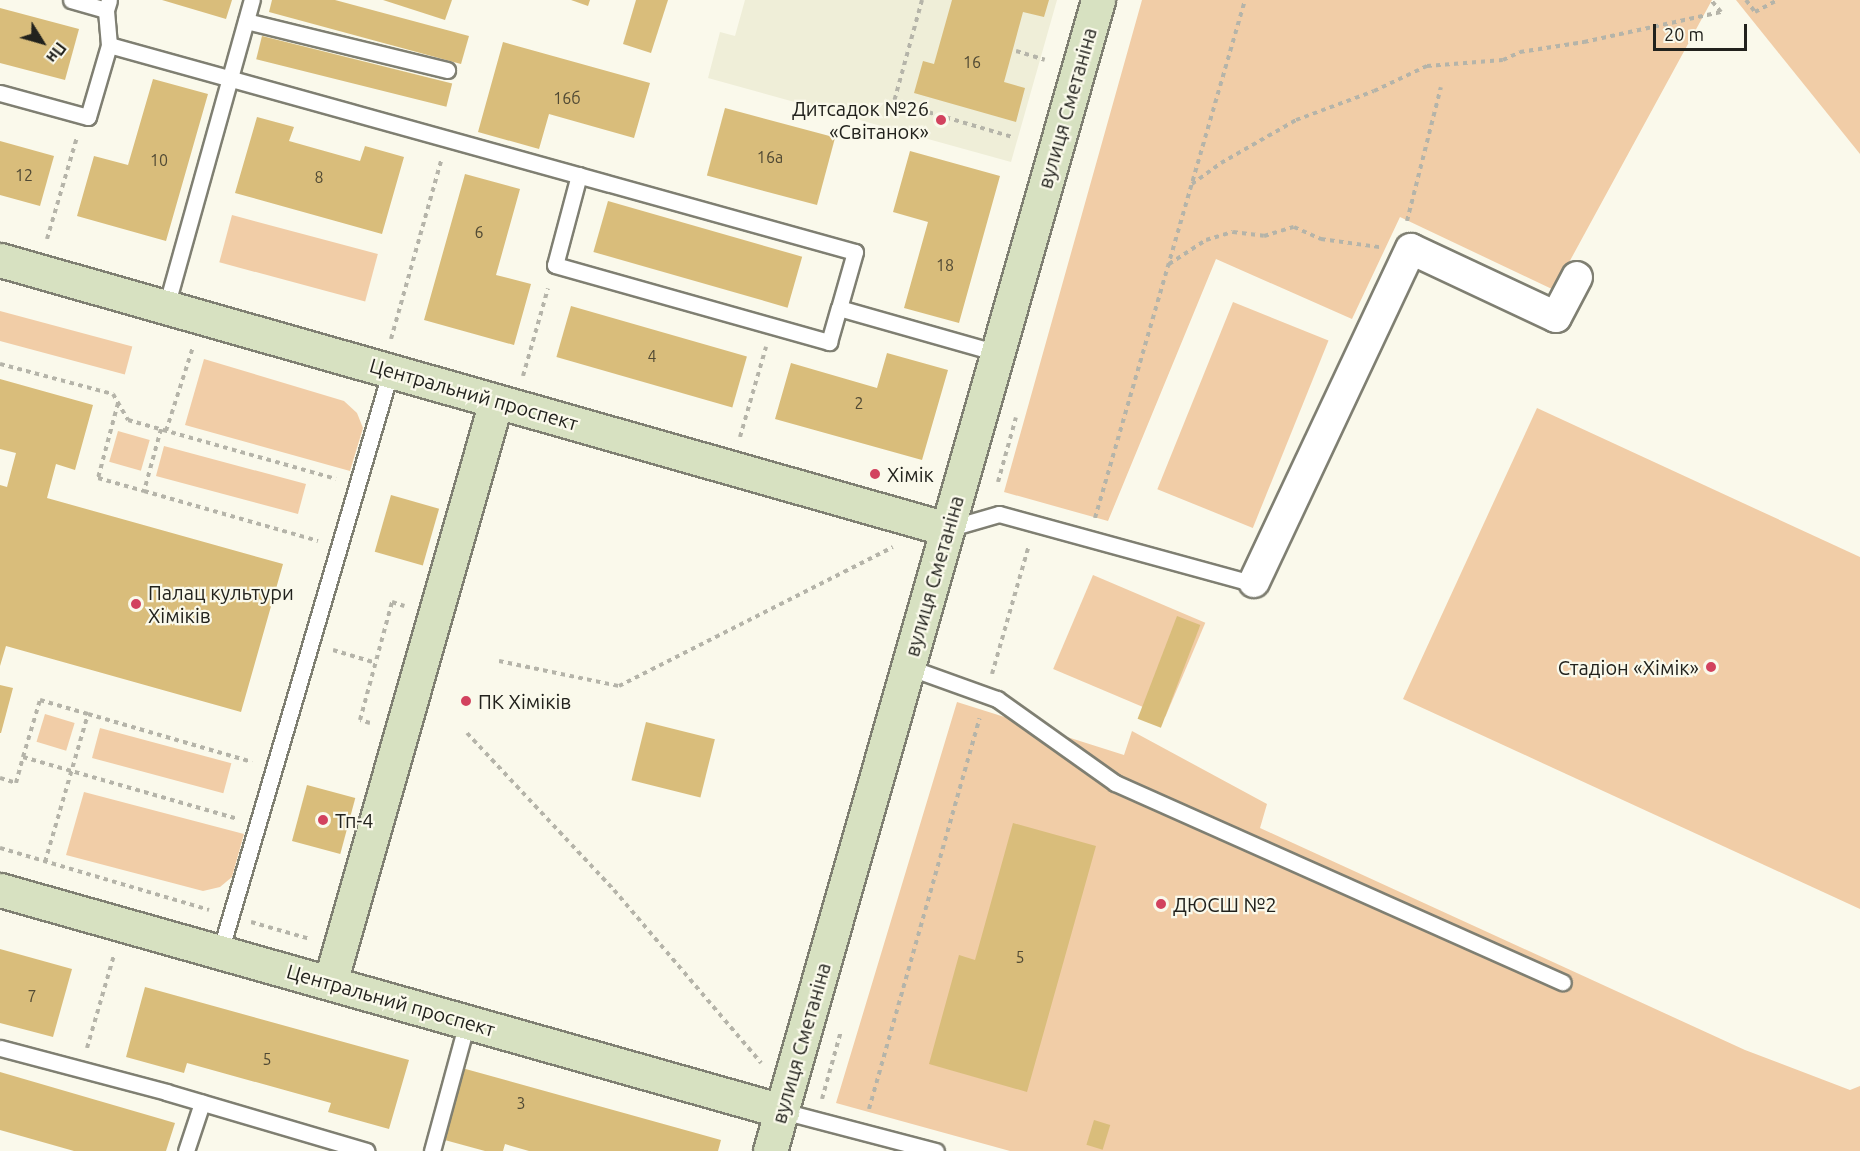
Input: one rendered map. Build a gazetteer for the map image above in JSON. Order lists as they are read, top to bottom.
{
  "streets": {
    "street": ["вулиця Сметаніна", "Центральний проспект"]
  },
  "crossings": [
    ["вулиця Сметаніна", "Центральний проспект"]
  ],
  "places": [
    "Дитсадок №26 «Світанок»",
    "Хімік",
    "Палац культури Хіміків",
    "Стадіон «Хімік»",
    "ПК Хіміків",
    "Тп-4",
    "ДЮСШ №2"
  ],
  "house_numbers": [
    "16",
    "16б",
    "16а",
    "10",
    "12",
    "8",
    "6",
    "18",
    "4",
    "2",
    "5",
    "7",
    "5",
    "3"
  ],
  "scale_bar": "20 m",
  "north": "bottom right"
}
